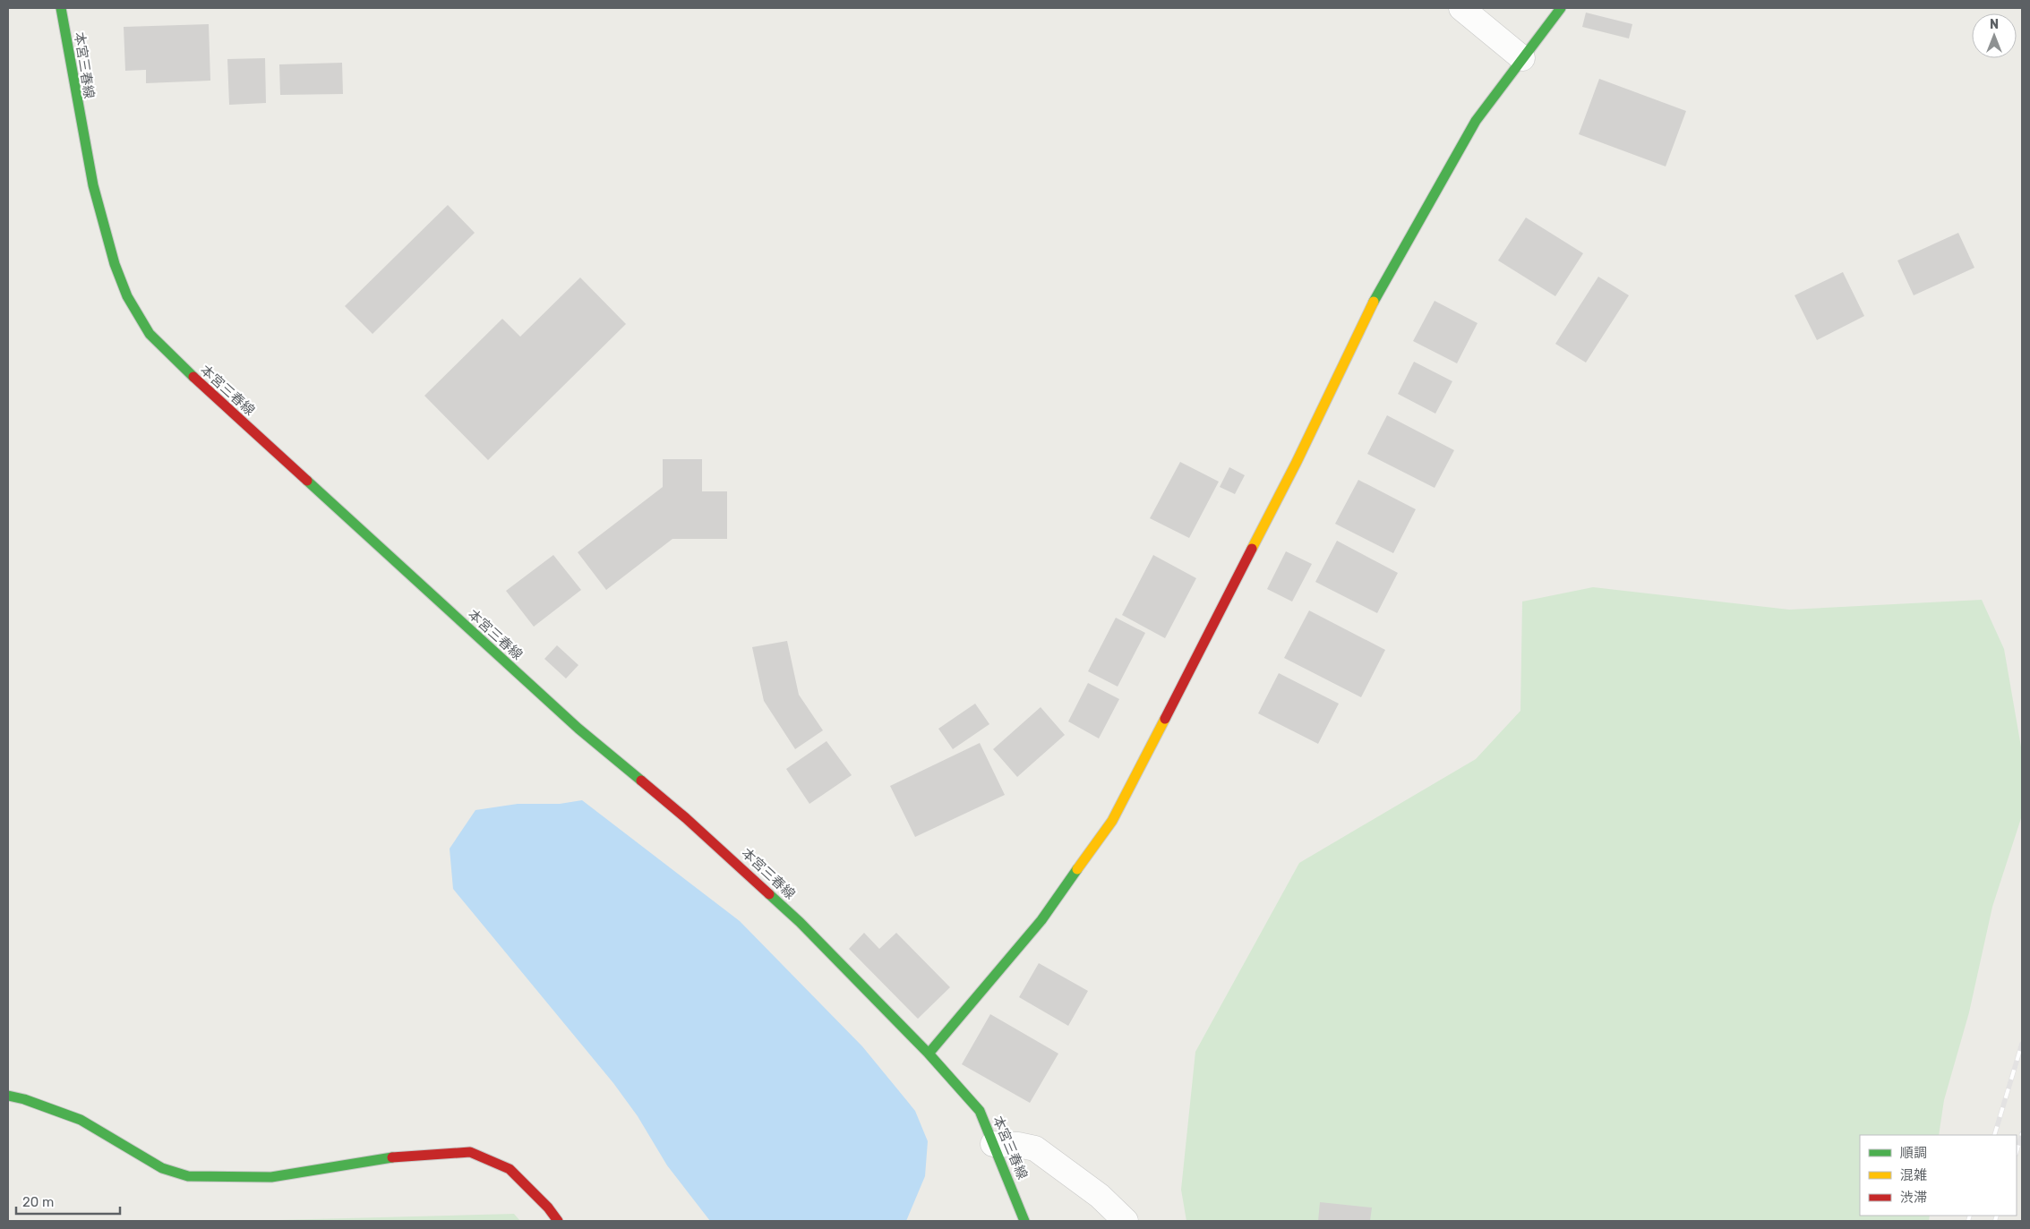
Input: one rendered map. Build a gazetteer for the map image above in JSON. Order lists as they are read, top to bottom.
{
  "streets": {
    "street": ["本宮三春線"]
  },
  "legend": ["順調", "混雑", "渋滞"],
  "scale_bar": "20 m",
  "north": "top"
}
